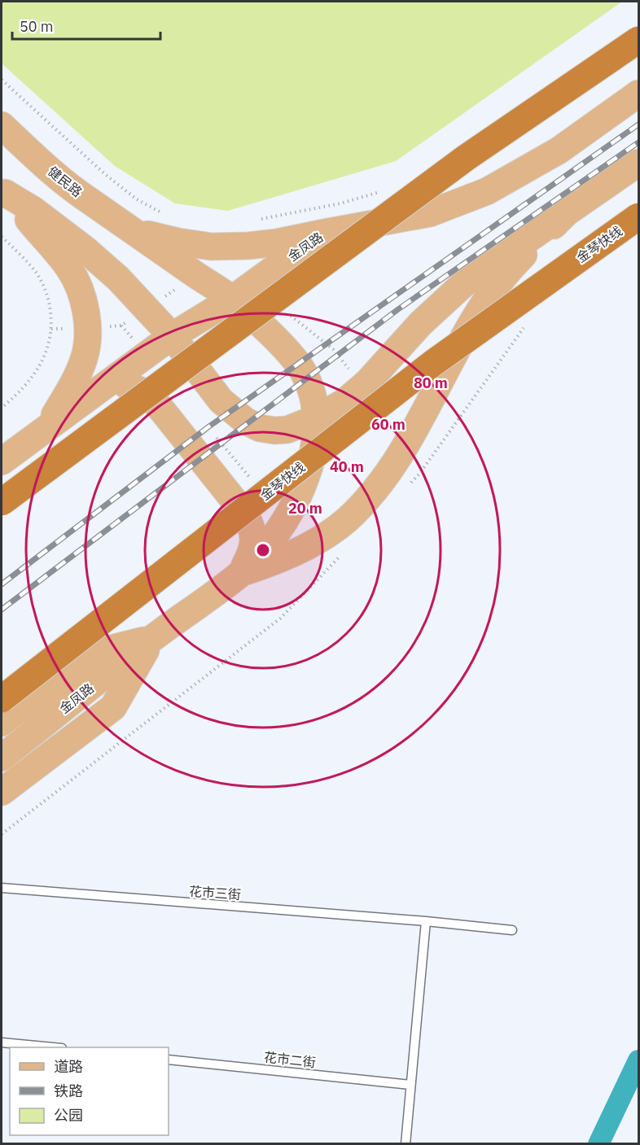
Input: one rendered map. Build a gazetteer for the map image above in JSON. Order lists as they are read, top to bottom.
{
  "streets": {
    "highway": ["金琴快线"],
    "main road": ["健民路", "金凤路"],
    "lane": ["花市三街", "花市二街"]
  },
  "crossings": [
    ["健民路", "金凤路"]
  ],
  "legend": ["道路", "铁路", "公园"],
  "scale_bar": "50 m",
  "rings": [
    "80 m",
    "60 m",
    "40 m",
    "20 m"
  ]
}
